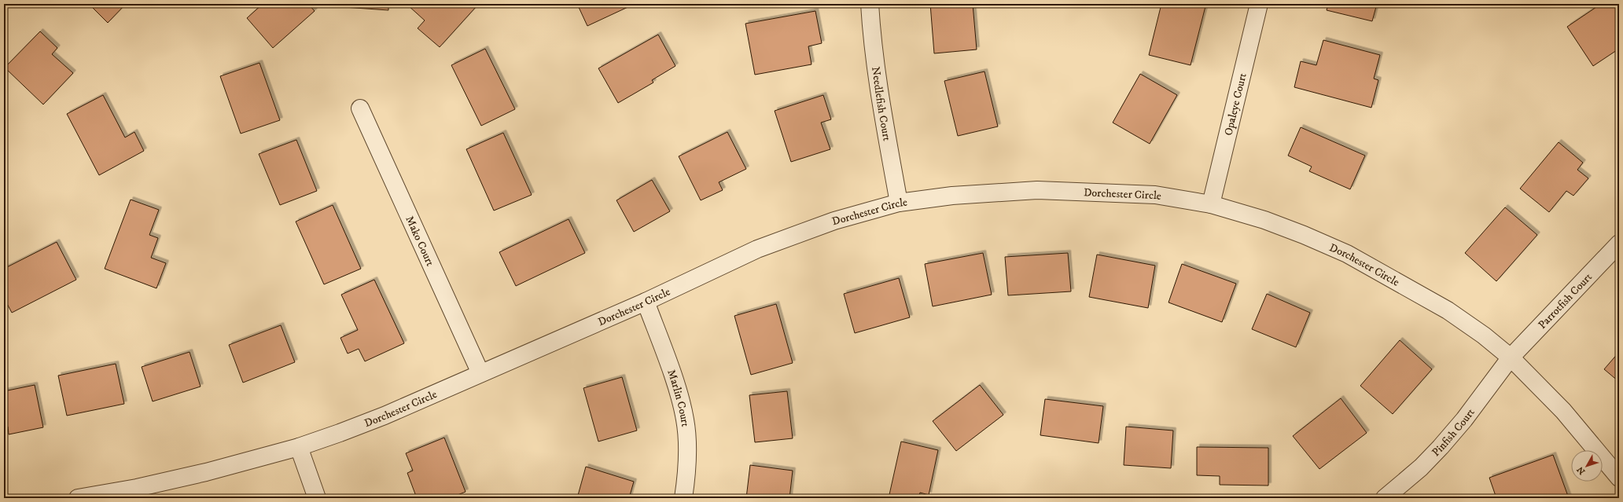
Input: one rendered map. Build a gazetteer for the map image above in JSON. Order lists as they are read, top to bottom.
{
  "streets": {
    "street": [
      "Needlefish Court",
      "Opaleye Court",
      "Dorchester Circle",
      "Mako Court",
      "Parrotfish Court",
      "Marlin Court",
      "Pinfish Court"
    ]
  },
  "crossings": [
    ["Needlefish Court", "Dorchester Circle"],
    ["Opaleye Court", "Dorchester Circle"],
    ["Dorchester Circle", "Mako Court"],
    ["Dorchester Circle", "Parrotfish Court"],
    ["Dorchester Circle", "Marlin Court"],
    ["Dorchester Circle", "Pinfish Court"],
    ["Parrotfish Court", "Pinfish Court"]
  ],
  "north": "bottom left"
}
